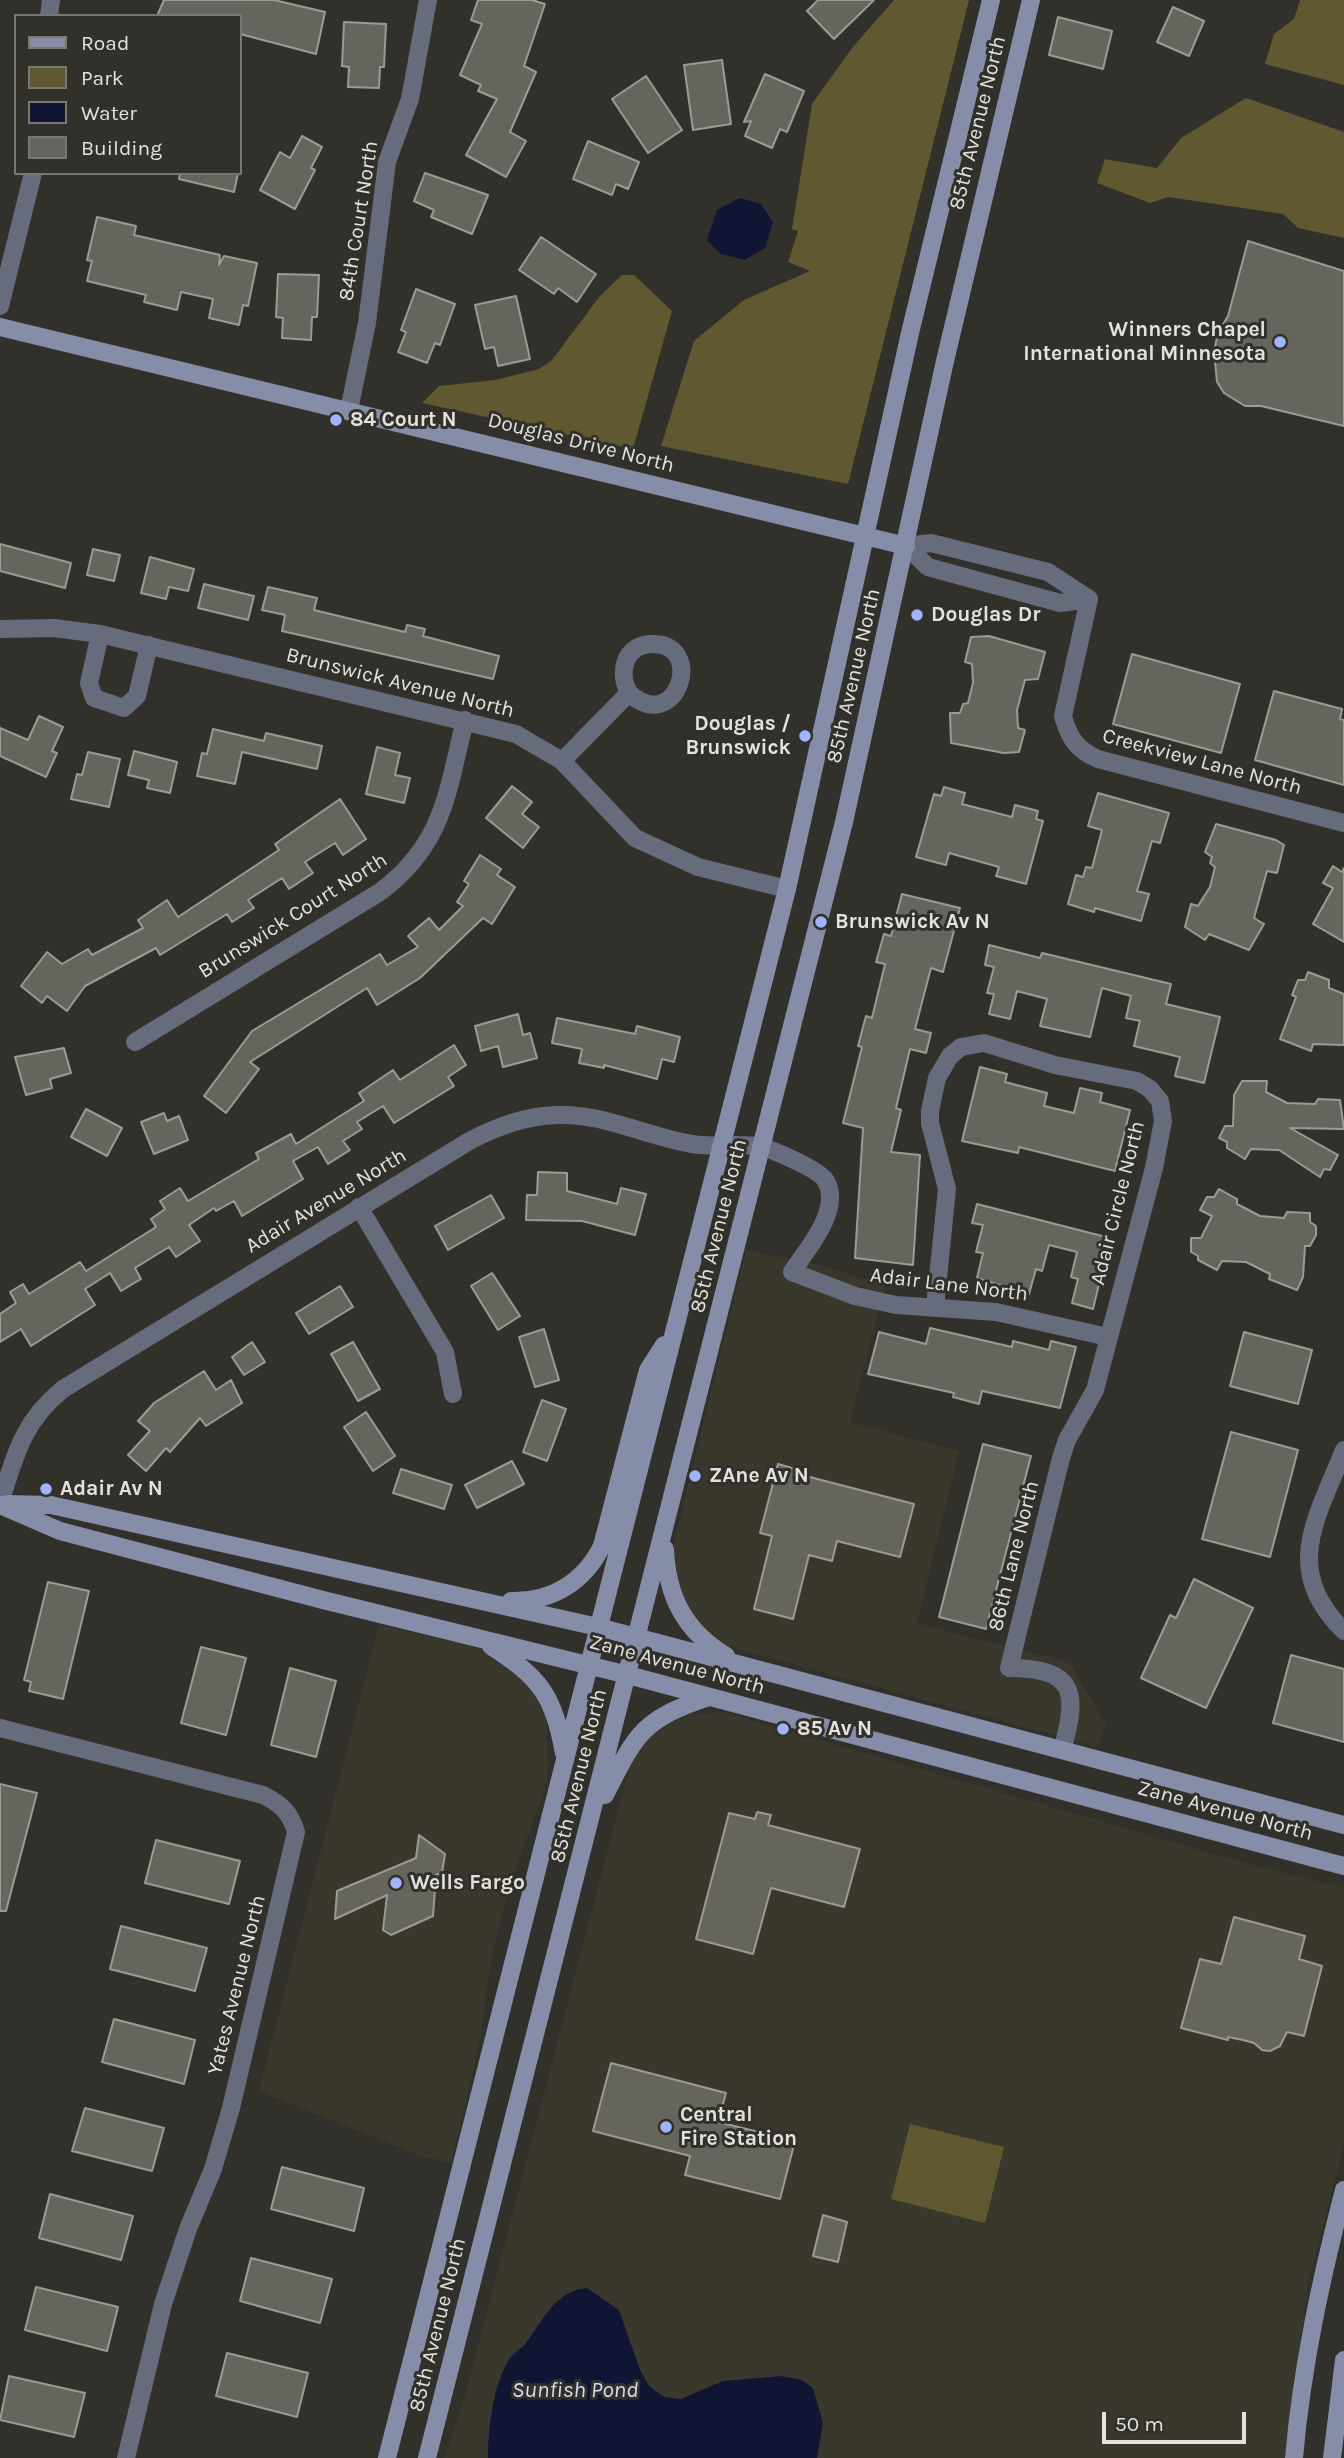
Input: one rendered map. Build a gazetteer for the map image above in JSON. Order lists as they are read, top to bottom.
{
  "streets": {
    "main road": ["85th Avenue North", "Douglas Drive North", "Zane Avenue North"],
    "street": [
      "84th Court North",
      "Brunswick Avenue North",
      "Creekview Lane North",
      "Brunswick Court North",
      "Adair Avenue North",
      "Adair Circle North",
      "Adair Lane North",
      "86th Lane North",
      "Yates Avenue North"
    ]
  },
  "crossings": [
    ["85th Avenue North", "Douglas Drive North"],
    ["85th Avenue North", "Brunswick Avenue North"],
    ["85th Avenue North", "Adair Avenue North"],
    ["85th Avenue North", "Adair Lane North"],
    ["85th Avenue North", "Zane Avenue North"],
    ["84th Court North", "Douglas Drive North"],
    ["Douglas Drive North", "Creekview Lane North"],
    ["Brunswick Avenue North", "Brunswick Court North"],
    ["Adair Avenue North", "Adair Lane North"],
    ["Adair Avenue North", "Zane Avenue North"],
    ["Adair Circle North", "Adair Lane North"],
    ["Adair Circle North", "86th Lane North"],
    ["Adair Lane North", "86th Lane North"],
    ["86th Lane North", "Zane Avenue North"]
  ],
  "water": ["Sunfish Pond"],
  "places": [
    "Winners Chapel International Minnesota",
    "84 Court N",
    "Douglas Dr",
    "Douglas / Brunswick",
    "Brunswick Av N",
    "ZAne Av N",
    "Adair Av N",
    "85 Av N",
    "Wells Fargo",
    "Central Fire Station"
  ],
  "legend": [
    "Road",
    "Park",
    "Water",
    "Building"
  ],
  "scale_bar": "50 m"
}
